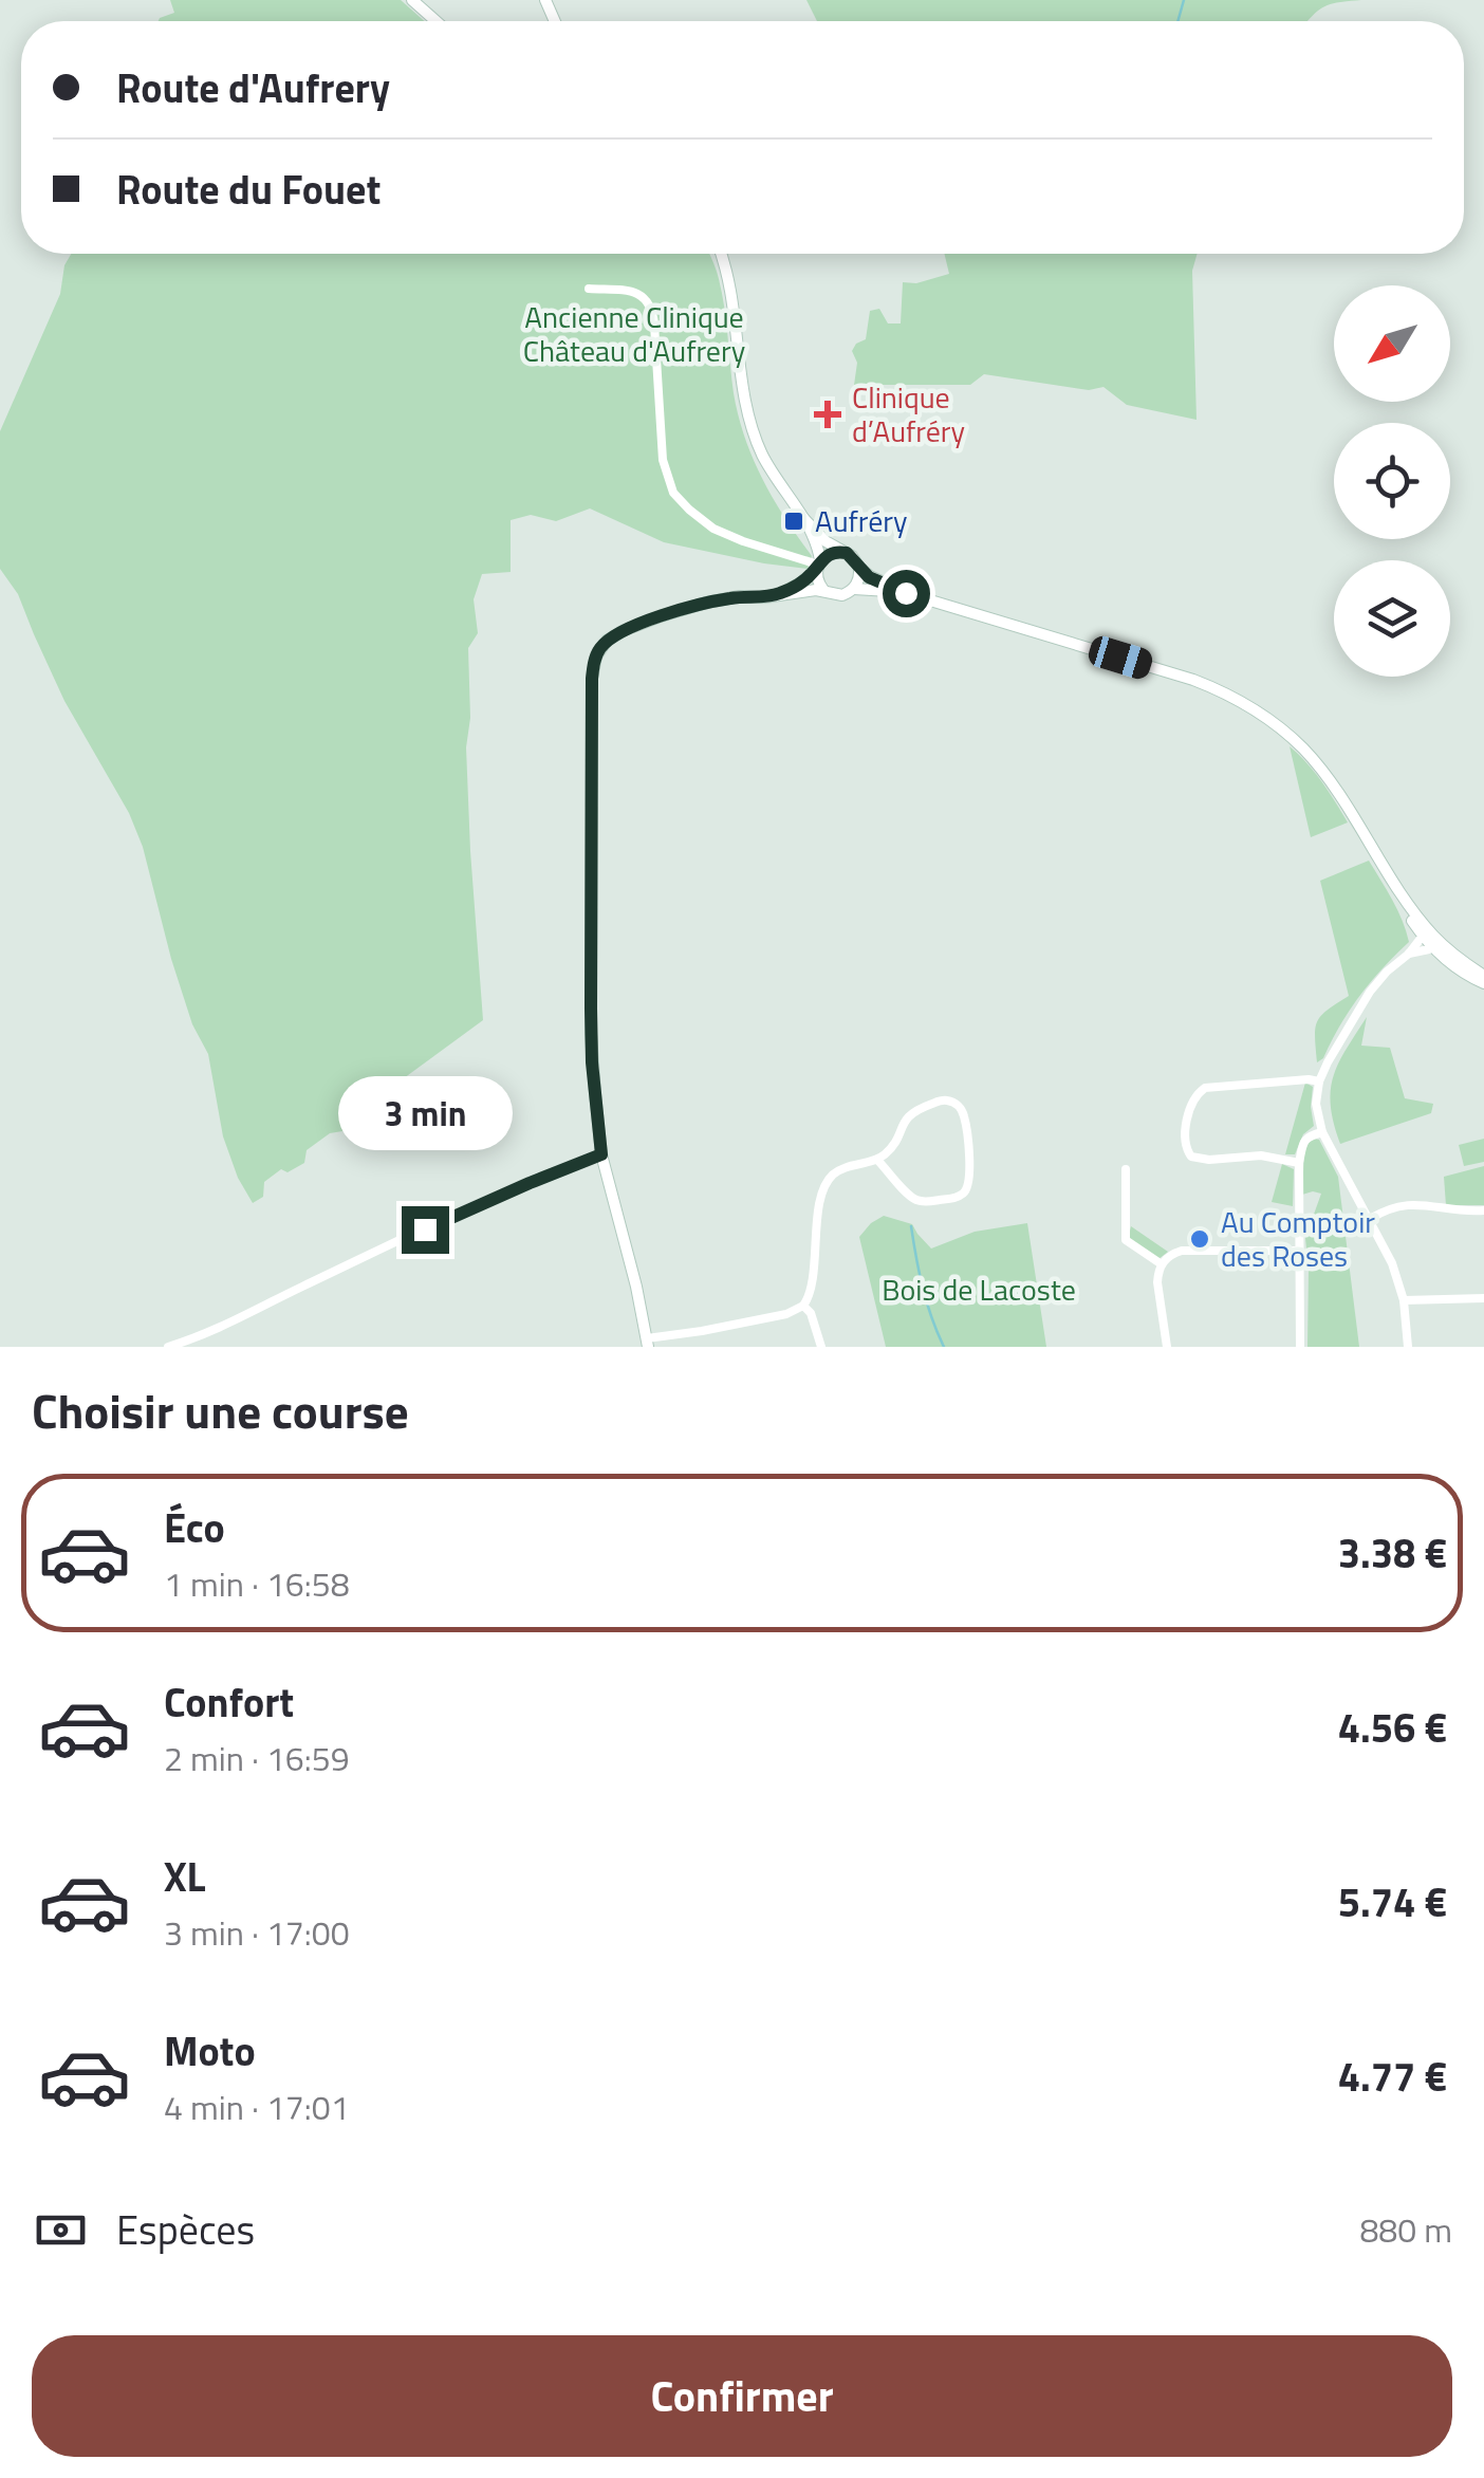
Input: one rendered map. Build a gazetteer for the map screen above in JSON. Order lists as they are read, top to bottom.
{
  "parks": ["Ancienne Clinique Château d'Aufrery", "Bois de Lacoste"],
  "places": {
    "health": ["Clinique d’Aufréry"],
    "transit": ["Aufréry"],
    "other": ["Au Comptoir des Roses"]
  },
  "north": "bottom left",
  "page": {
    "banner": ["Route d'Aufrery", "Route du Fouet"],
    "bubble": "3 min",
    "heading": "Choisir une course",
    "list": [
      {
        "name": "Éco",
        "note": "1 min · 16:58",
        "value": "3.38 €"
      },
      {
        "name": "Confort",
        "note": "2 min · 16:59",
        "value": "4.56 €"
      },
      {
        "name": "XL",
        "note": "3 min · 17:00",
        "value": "5.74 €"
      },
      {
        "name": "Moto",
        "note": "4 min · 17:01",
        "value": "4.77 €"
      }
    ],
    "pay": ["Espèces", "880 m"],
    "buttons": "Confirmer"
  }
}
